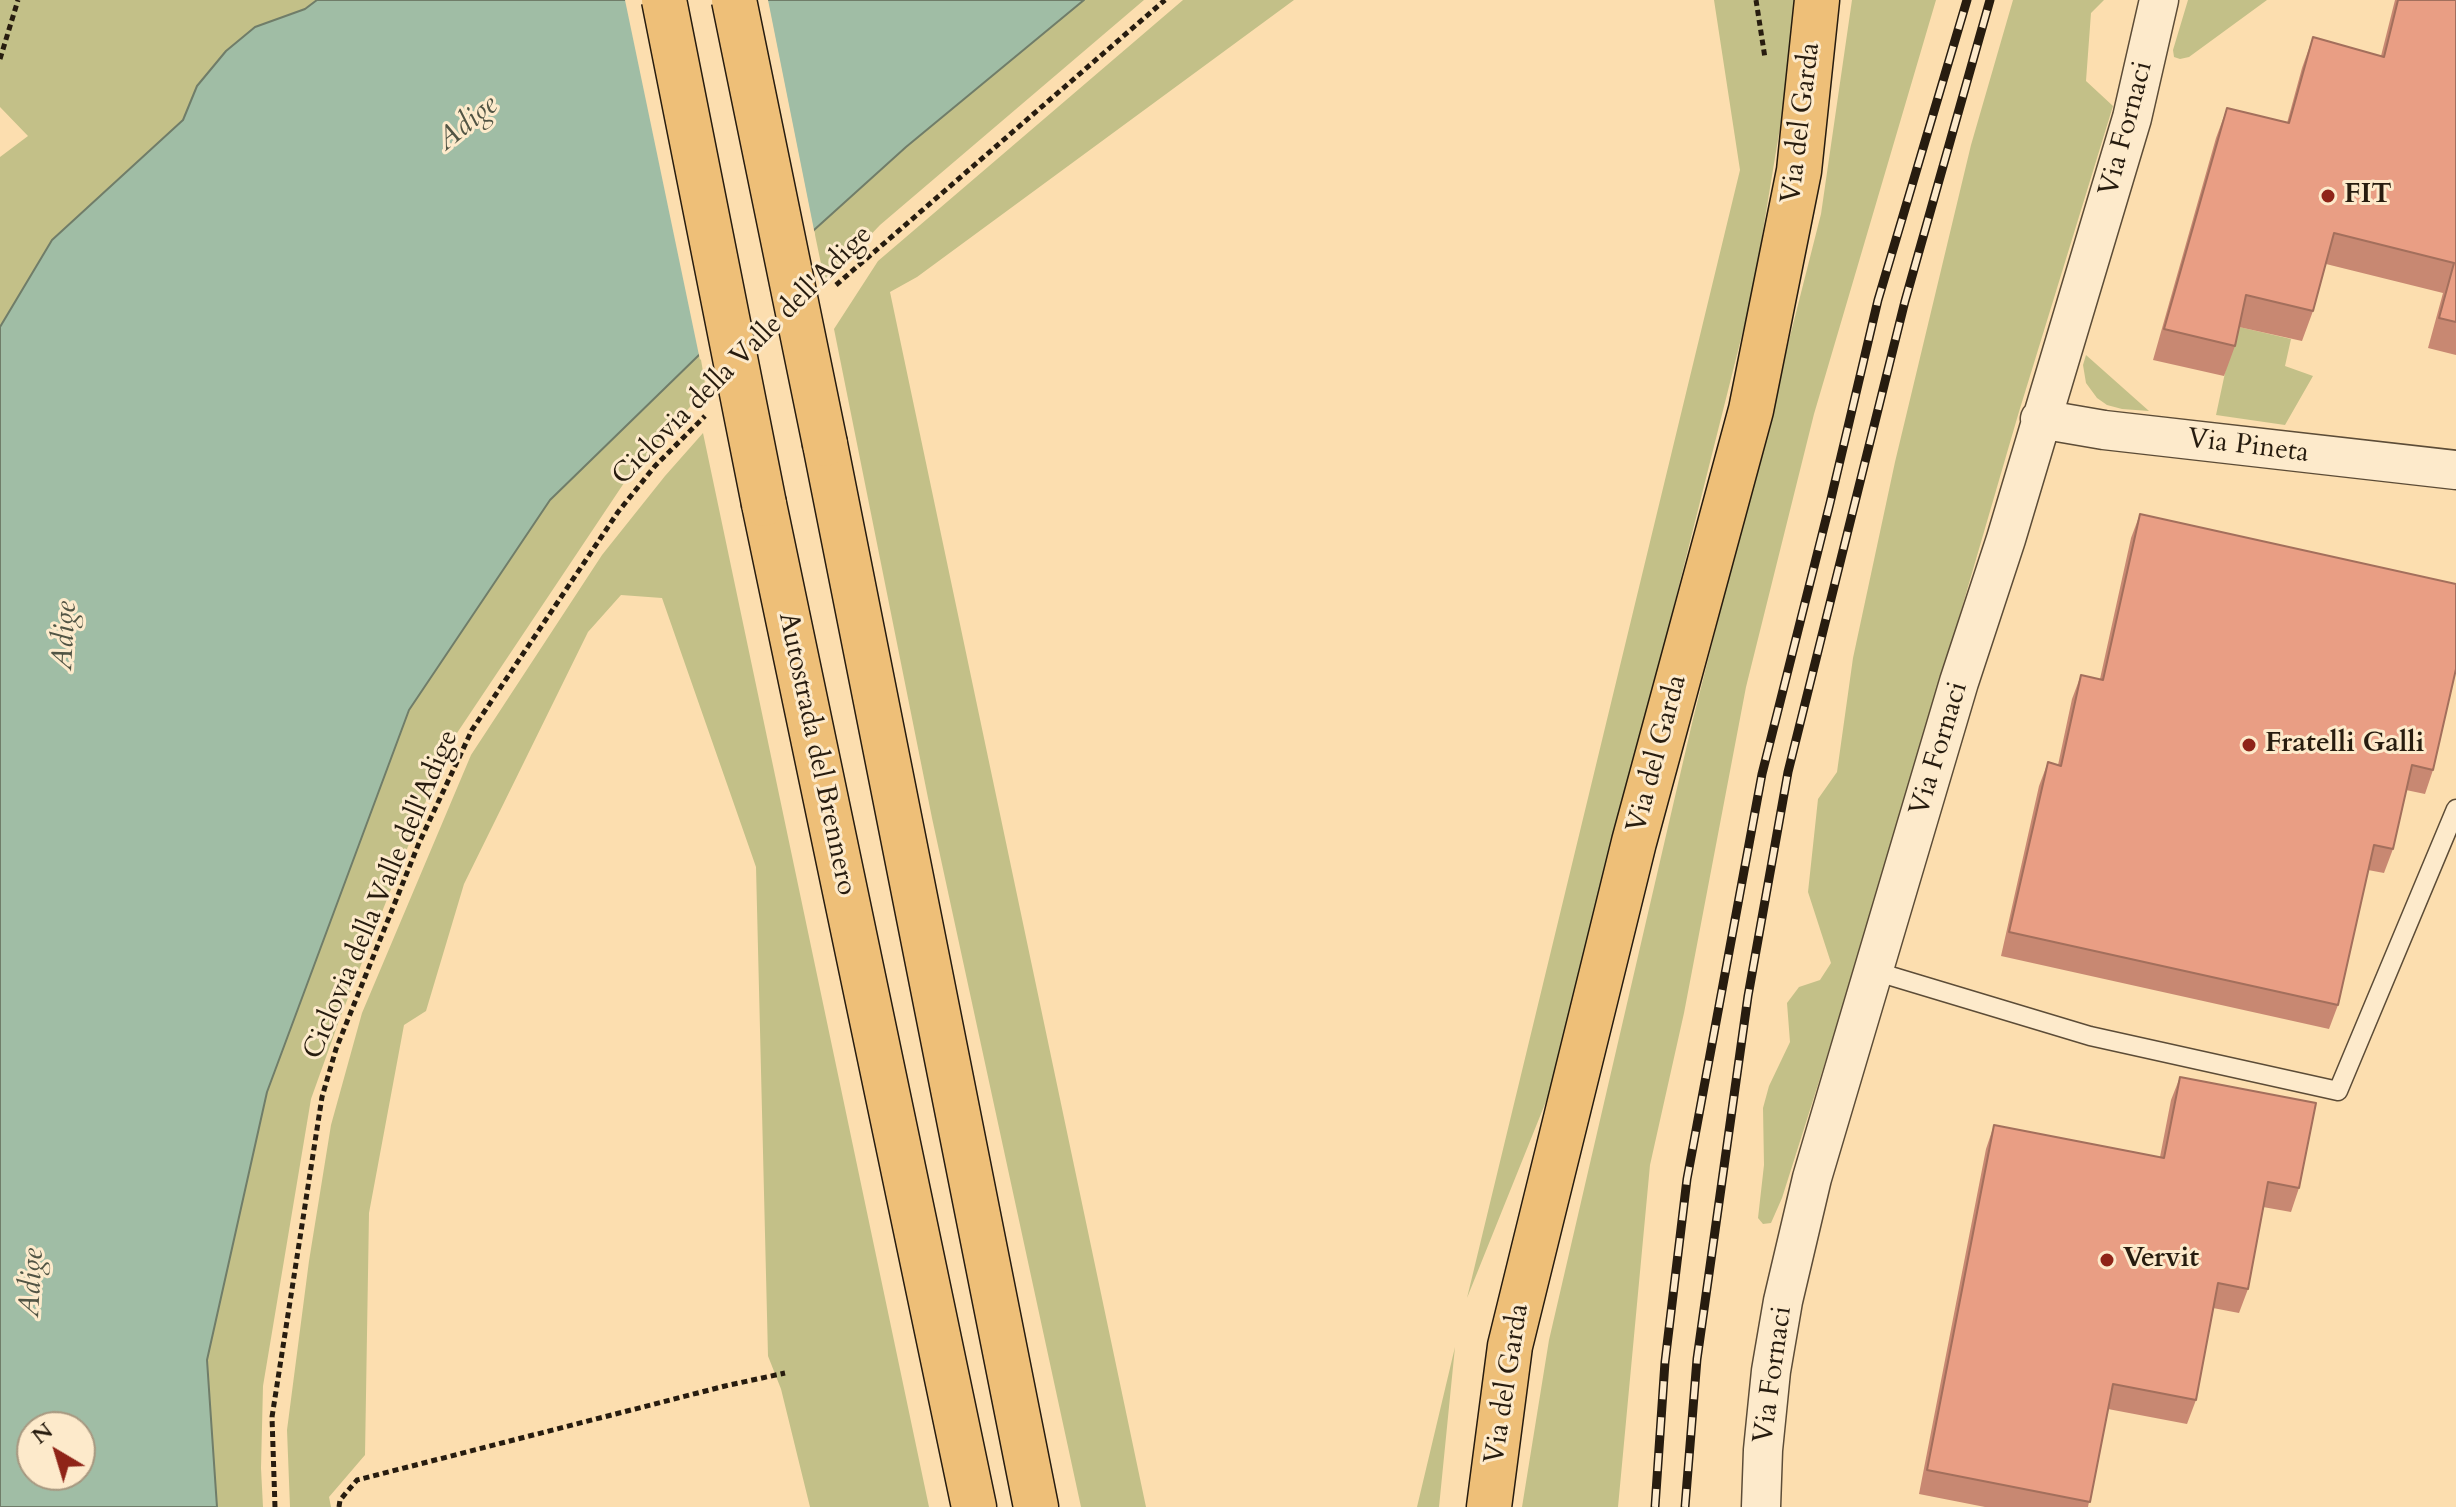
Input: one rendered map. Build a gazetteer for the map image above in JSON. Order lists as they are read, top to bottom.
{
  "streets": {
    "main road": ["Via del Garda", "Autostrada del Brennero"],
    "street": ["Via Fornaci", "Via Pineta"],
    "path": ["Ciclovia della Valle dell'Adige"]
  },
  "crossings": [
    ["Via Fornaci", "Via Pineta"]
  ],
  "water": ["Adige"],
  "places": ["FIT", "Fratelli Galli", "Vervit"],
  "north": "top left"
}
